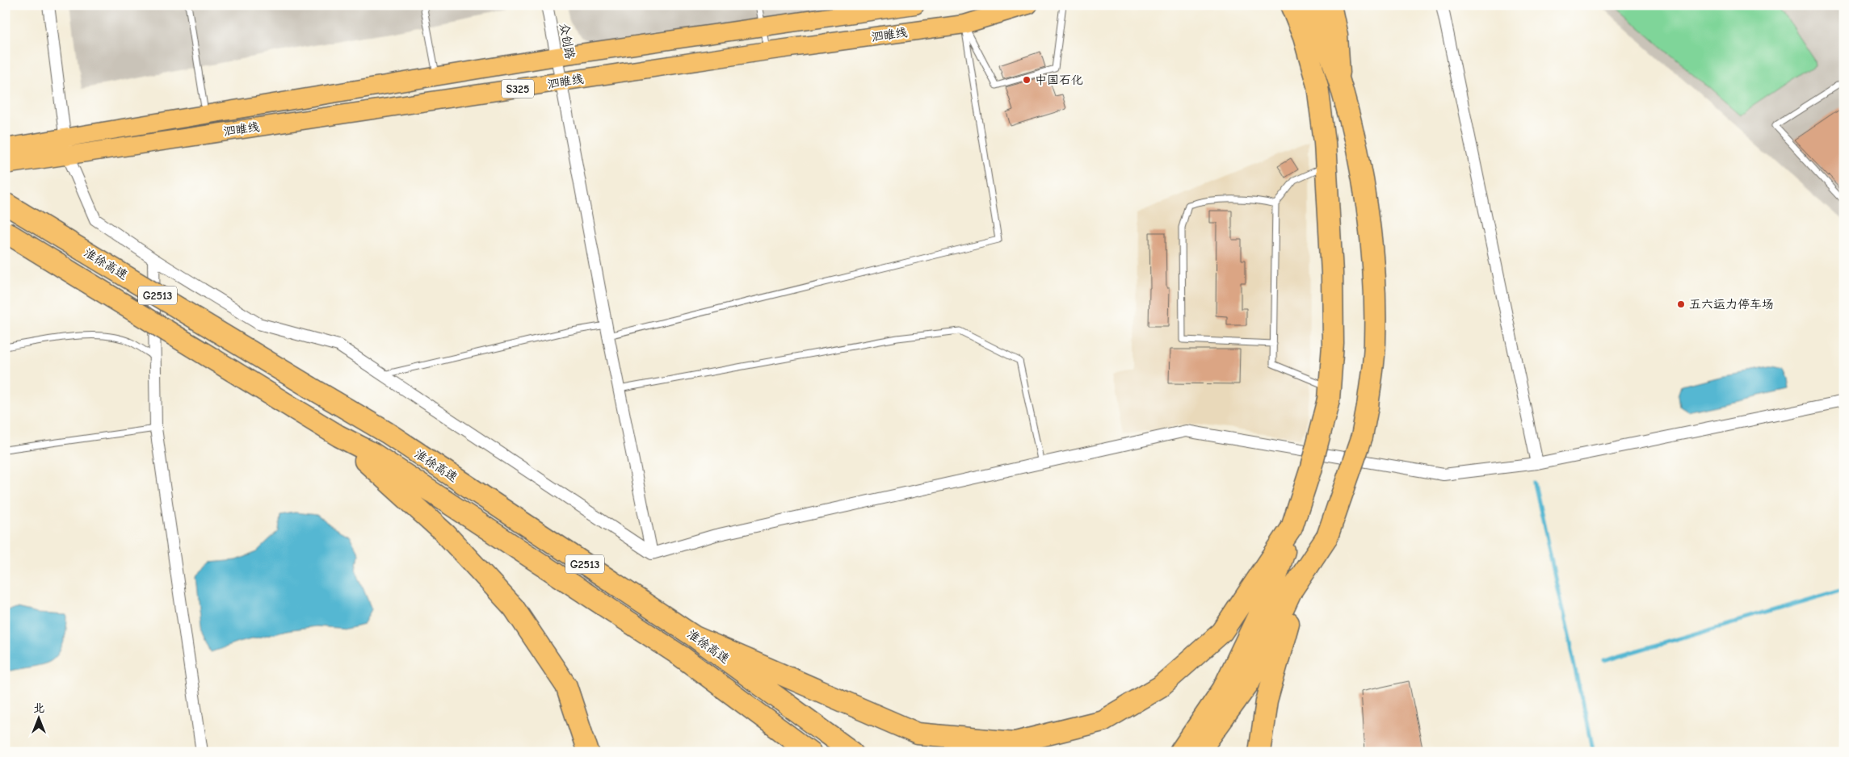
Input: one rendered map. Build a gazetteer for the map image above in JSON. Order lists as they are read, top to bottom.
{
  "streets": {
    "highway": ["淮徐高速", "G2513"],
    "main road": ["泗睢线", "S325"],
    "street": ["众创路"]
  },
  "crossings": [
    ["泗睢线", "众创路"]
  ],
  "places": ["中国石化", "五六运力停车场"],
  "north": "top"
}
